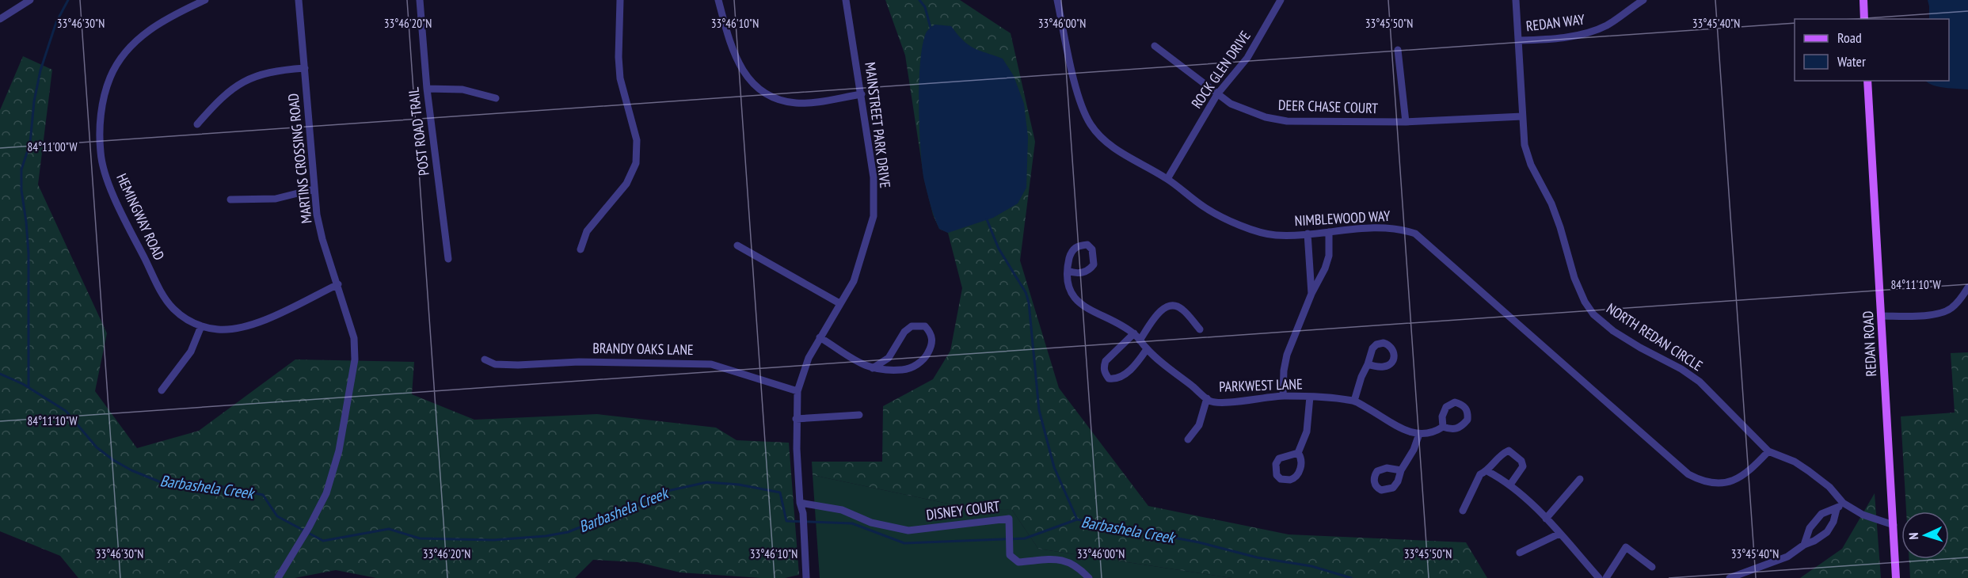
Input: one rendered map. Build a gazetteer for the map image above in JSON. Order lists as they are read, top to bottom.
{
  "streets": {
    "main road": ["REDAN ROAD"],
    "street": [
      "REDAN WAY",
      "ROCK GLEN DRIVE",
      "DEER CHASE COURT",
      "MAINSTREET PARK DRIVE",
      "POST ROAD TRAIL",
      "MARTINS CROSSING ROAD",
      "HEMINGWAY ROAD",
      "NIMBLEWOOD WAY",
      "NORTH REDAN CIRCLE",
      "BRANDY OAKS LANE",
      "PARKWEST LANE",
      "DISNEY COURT"
    ]
  },
  "crossings": [
    ["REDAN WAY", "NORTH REDAN CIRCLE"],
    ["ROCK GLEN DRIVE", "DEER CHASE COURT"],
    ["ROCK GLEN DRIVE", "NIMBLEWOOD WAY"],
    ["DEER CHASE COURT", "NORTH REDAN CIRCLE"],
    ["MAINSTREET PARK DRIVE", "BRANDY OAKS LANE"],
    ["MAINSTREET PARK DRIVE", "DISNEY COURT"],
    ["MARTINS CROSSING ROAD", "HEMINGWAY ROAD"],
    ["NIMBLEWOOD WAY", "NORTH REDAN CIRCLE"],
    ["NORTH REDAN CIRCLE", "REDAN ROAD"]
  ],
  "water": ["Barbashela Creek"],
  "legend": ["Road", "Water"],
  "north": "left",
  "coordinates": [
    "33°46'30\"N",
    "33°46'20\"N",
    "33°46'10\"N",
    "33°46'00\"N",
    "33°45'50\"N",
    "33°45'40\"N",
    "84°11'00\"W",
    "84°11'10\"W"
  ]
}
